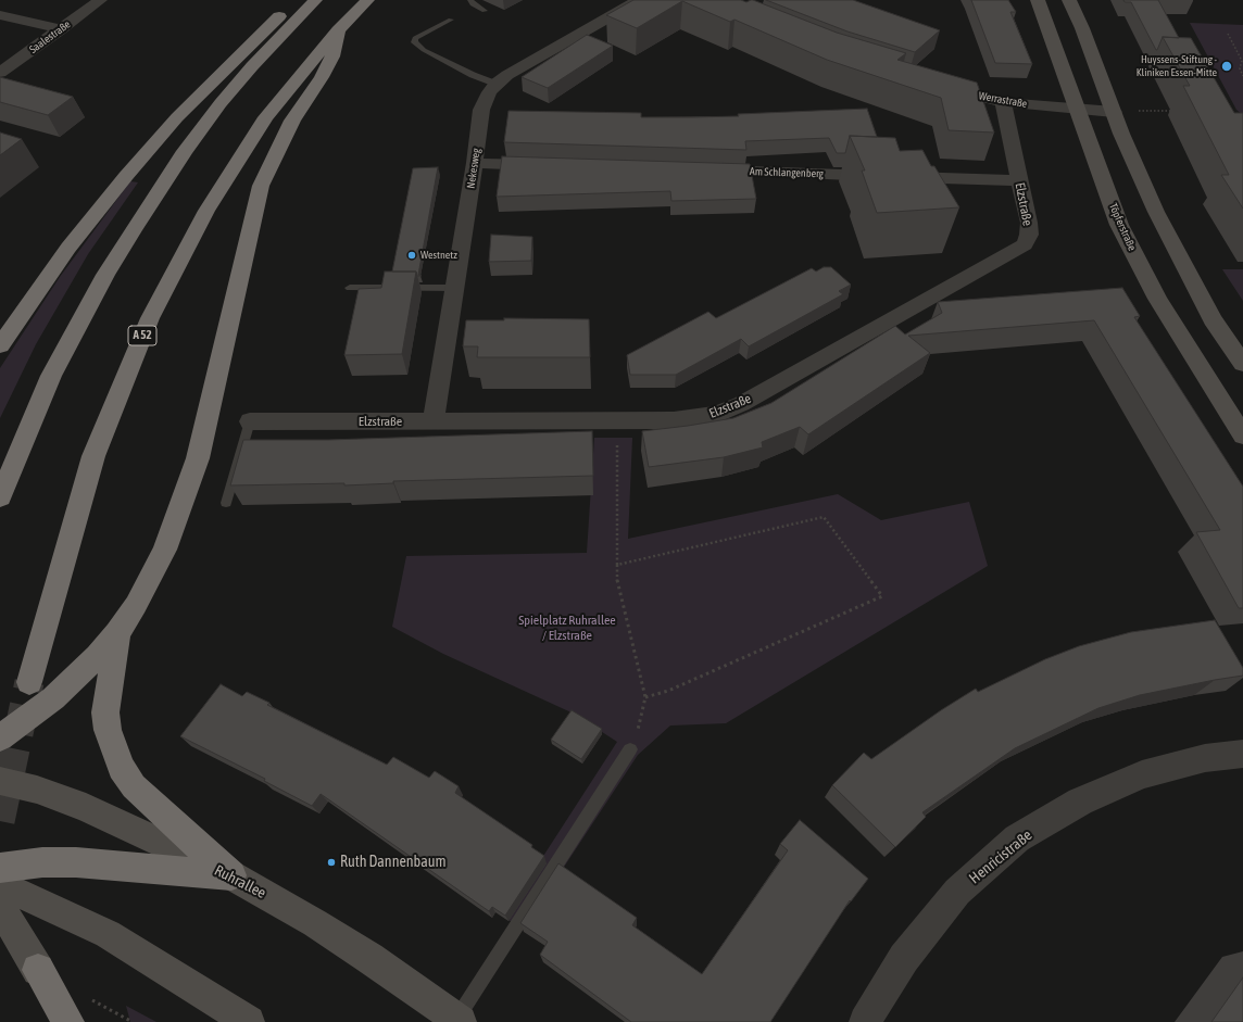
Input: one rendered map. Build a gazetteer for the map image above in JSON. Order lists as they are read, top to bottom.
{
  "streets": {
    "highway": ["A 52"],
    "main road": ["Töpferstraße", "Ruhrallee"],
    "street": [
      "Saalestraße",
      "Werrastraße",
      "Nekesweg",
      "Am Schlangenberg",
      "Elzstraße",
      "Henricistraße"
    ]
  },
  "crossings": [
    ["Werrastraße", "Elzstraße"],
    ["Werrastraße", "Töpferstraße"],
    ["Nekesweg", "Elzstraße"],
    ["Am Schlangenberg", "Elzstraße"]
  ],
  "parks": ["Spielplatz Ruhrallee / Elzstraße"],
  "places": ["Huyssens-Stiftung - Kliniken Essen-Mitte", "Westnetz", "Ruth Dannenbaum"]
}
